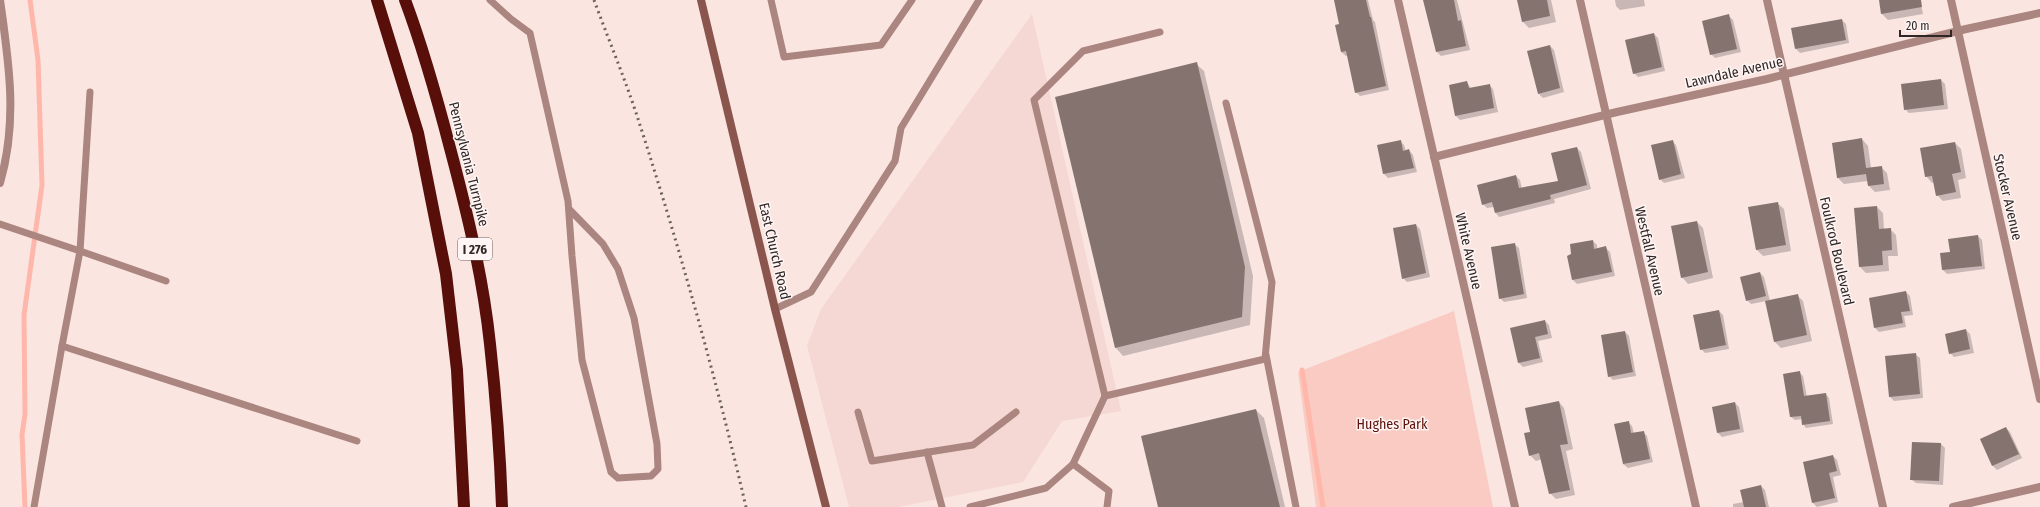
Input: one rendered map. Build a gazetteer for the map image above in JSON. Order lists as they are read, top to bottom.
{
  "streets": {
    "highway": ["Pennsylvania Turnpike", "I 276"],
    "street": [
      "Lawndale Avenue",
      "Stocker Avenue",
      "East Church Road",
      "White Avenue",
      "Westfall Avenue",
      "Foulkrod Boulevard"
    ]
  },
  "crossings": [
    ["Lawndale Avenue", "Stocker Avenue"],
    ["Lawndale Avenue", "White Avenue"],
    ["Lawndale Avenue", "Westfall Avenue"],
    ["Lawndale Avenue", "Foulkrod Boulevard"]
  ],
  "parks": ["Hughes Park"],
  "scale_bar": "20 m"
}
